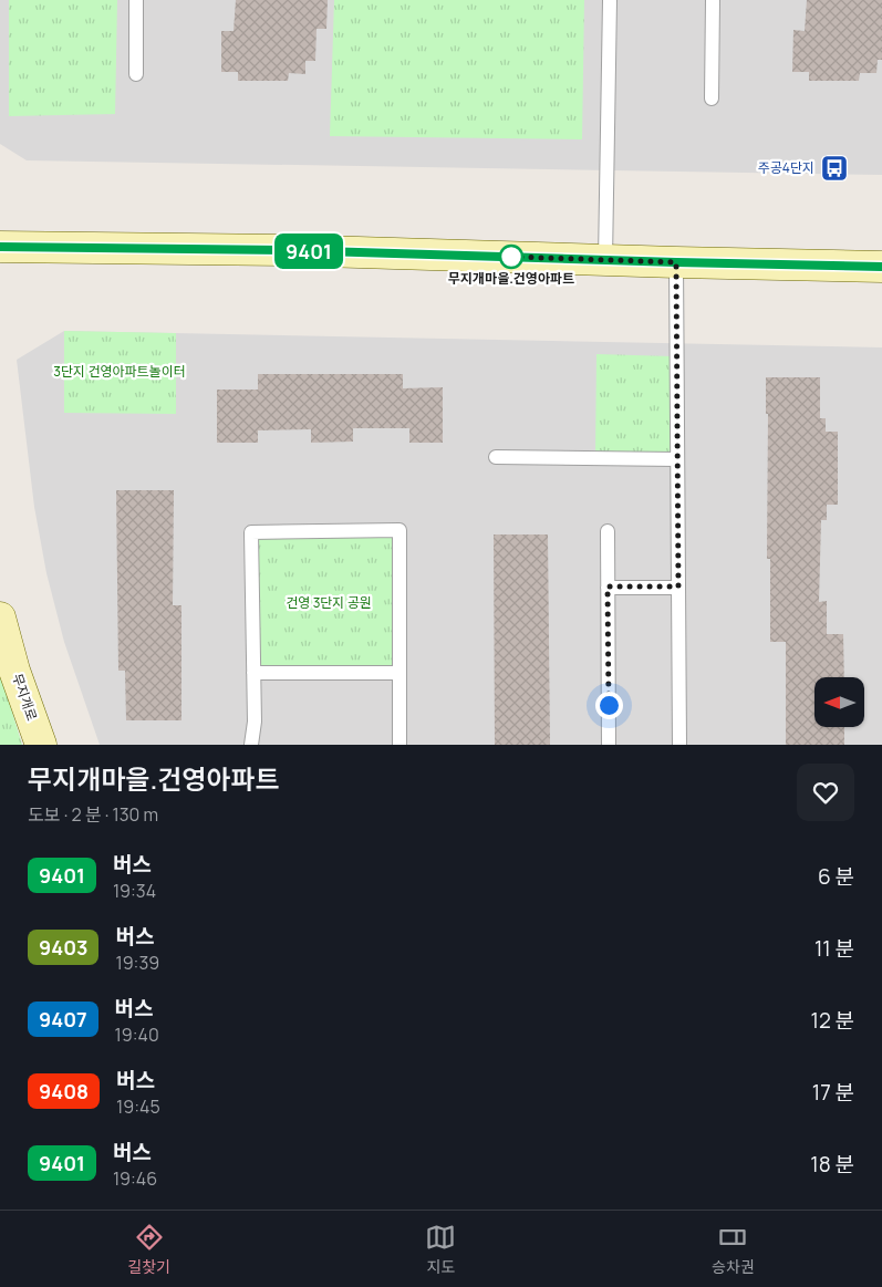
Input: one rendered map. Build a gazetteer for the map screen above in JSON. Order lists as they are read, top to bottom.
{
  "streets": {
    "main road": ["무지개로"]
  },
  "parks": ["3단지 건영아파트놀이터", "건영 3단지 공원"],
  "places": {
    "bus stop": ["주공4단지"],
    "other": ["무지개마을.건영아파트"]
  },
  "lines": ["bus line 9401"],
  "north": "left",
  "page": {
    "on_map": "9401",
    "heading": ["무지개마을.건영아파트", "도보 · 2 분 · 130 m"],
    "list": [
      {
        "mark": "9401",
        "name": "버스",
        "note": "19:34",
        "value": "6 분"
      },
      {
        "mark": "9403",
        "name": "버스",
        "note": "19:39",
        "value": "11 분"
      },
      {
        "mark": "9407",
        "name": "버스",
        "note": "19:40",
        "value": "12 분"
      },
      {
        "mark": "9408",
        "name": "버스",
        "note": "19:45",
        "value": "17 분"
      },
      {
        "mark": "9401",
        "name": "버스",
        "note": "19:46",
        "value": "18 분"
      }
    ],
    "tabs": ["길찾기", "지도", "승차권"]
  }
}
